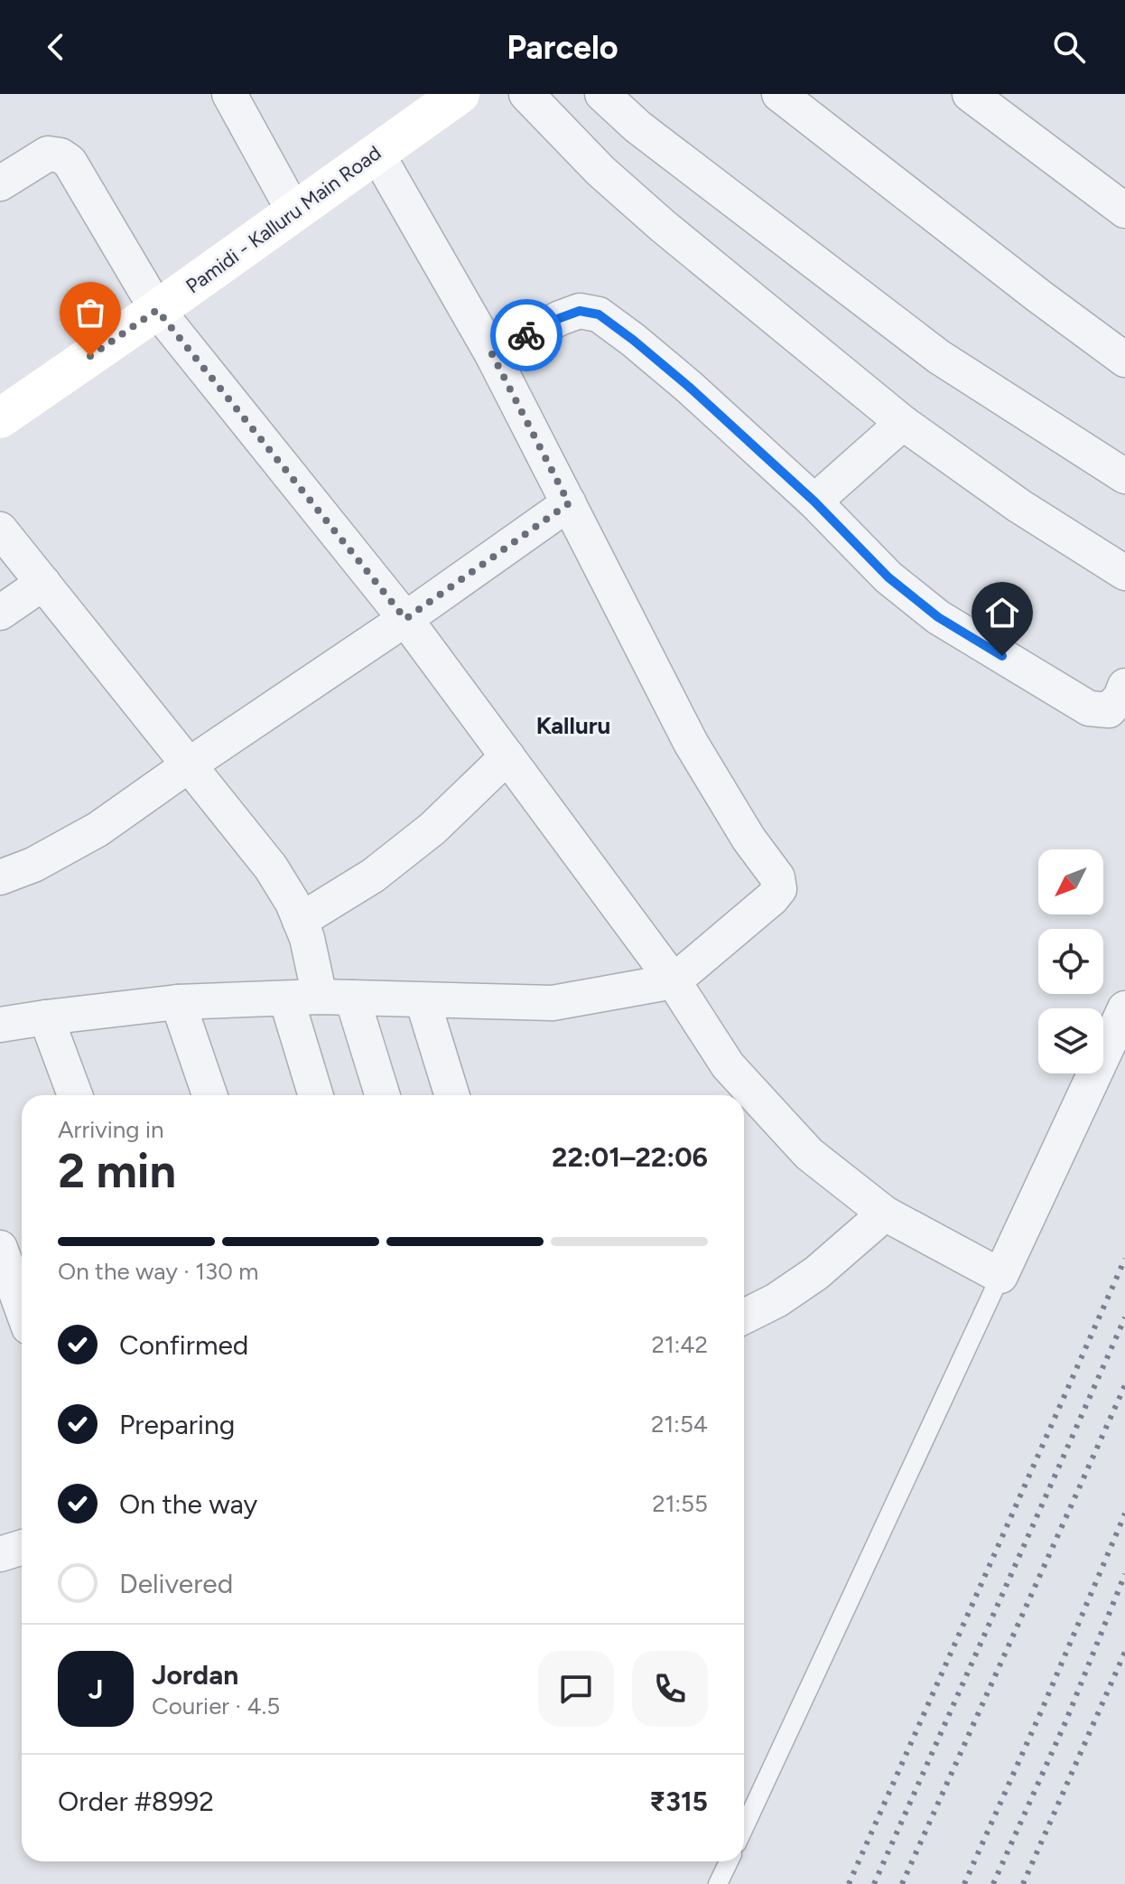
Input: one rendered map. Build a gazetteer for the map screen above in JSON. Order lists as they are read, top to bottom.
{
  "streets": {
    "main road": ["Pamidi - Kalluru Main Road"]
  },
  "districts": ["Kalluru"],
  "north": "bottom left",
  "page": {
    "header": "Parcelo",
    "heading": ["2 min", "Arriving in", "22:01–22:06"],
    "panel": [
      "Jordan",
      "Courier · 4.5",
      "Order #8992",
      "₹315"
    ],
    "bar": "On the way · 130 m",
    "list": [
      ["Confirmed", "21:42"],
      ["Preparing", "21:54"],
      ["On the way", "21:55"],
      "Delivered"
    ],
    "round": "J"
  }
}
